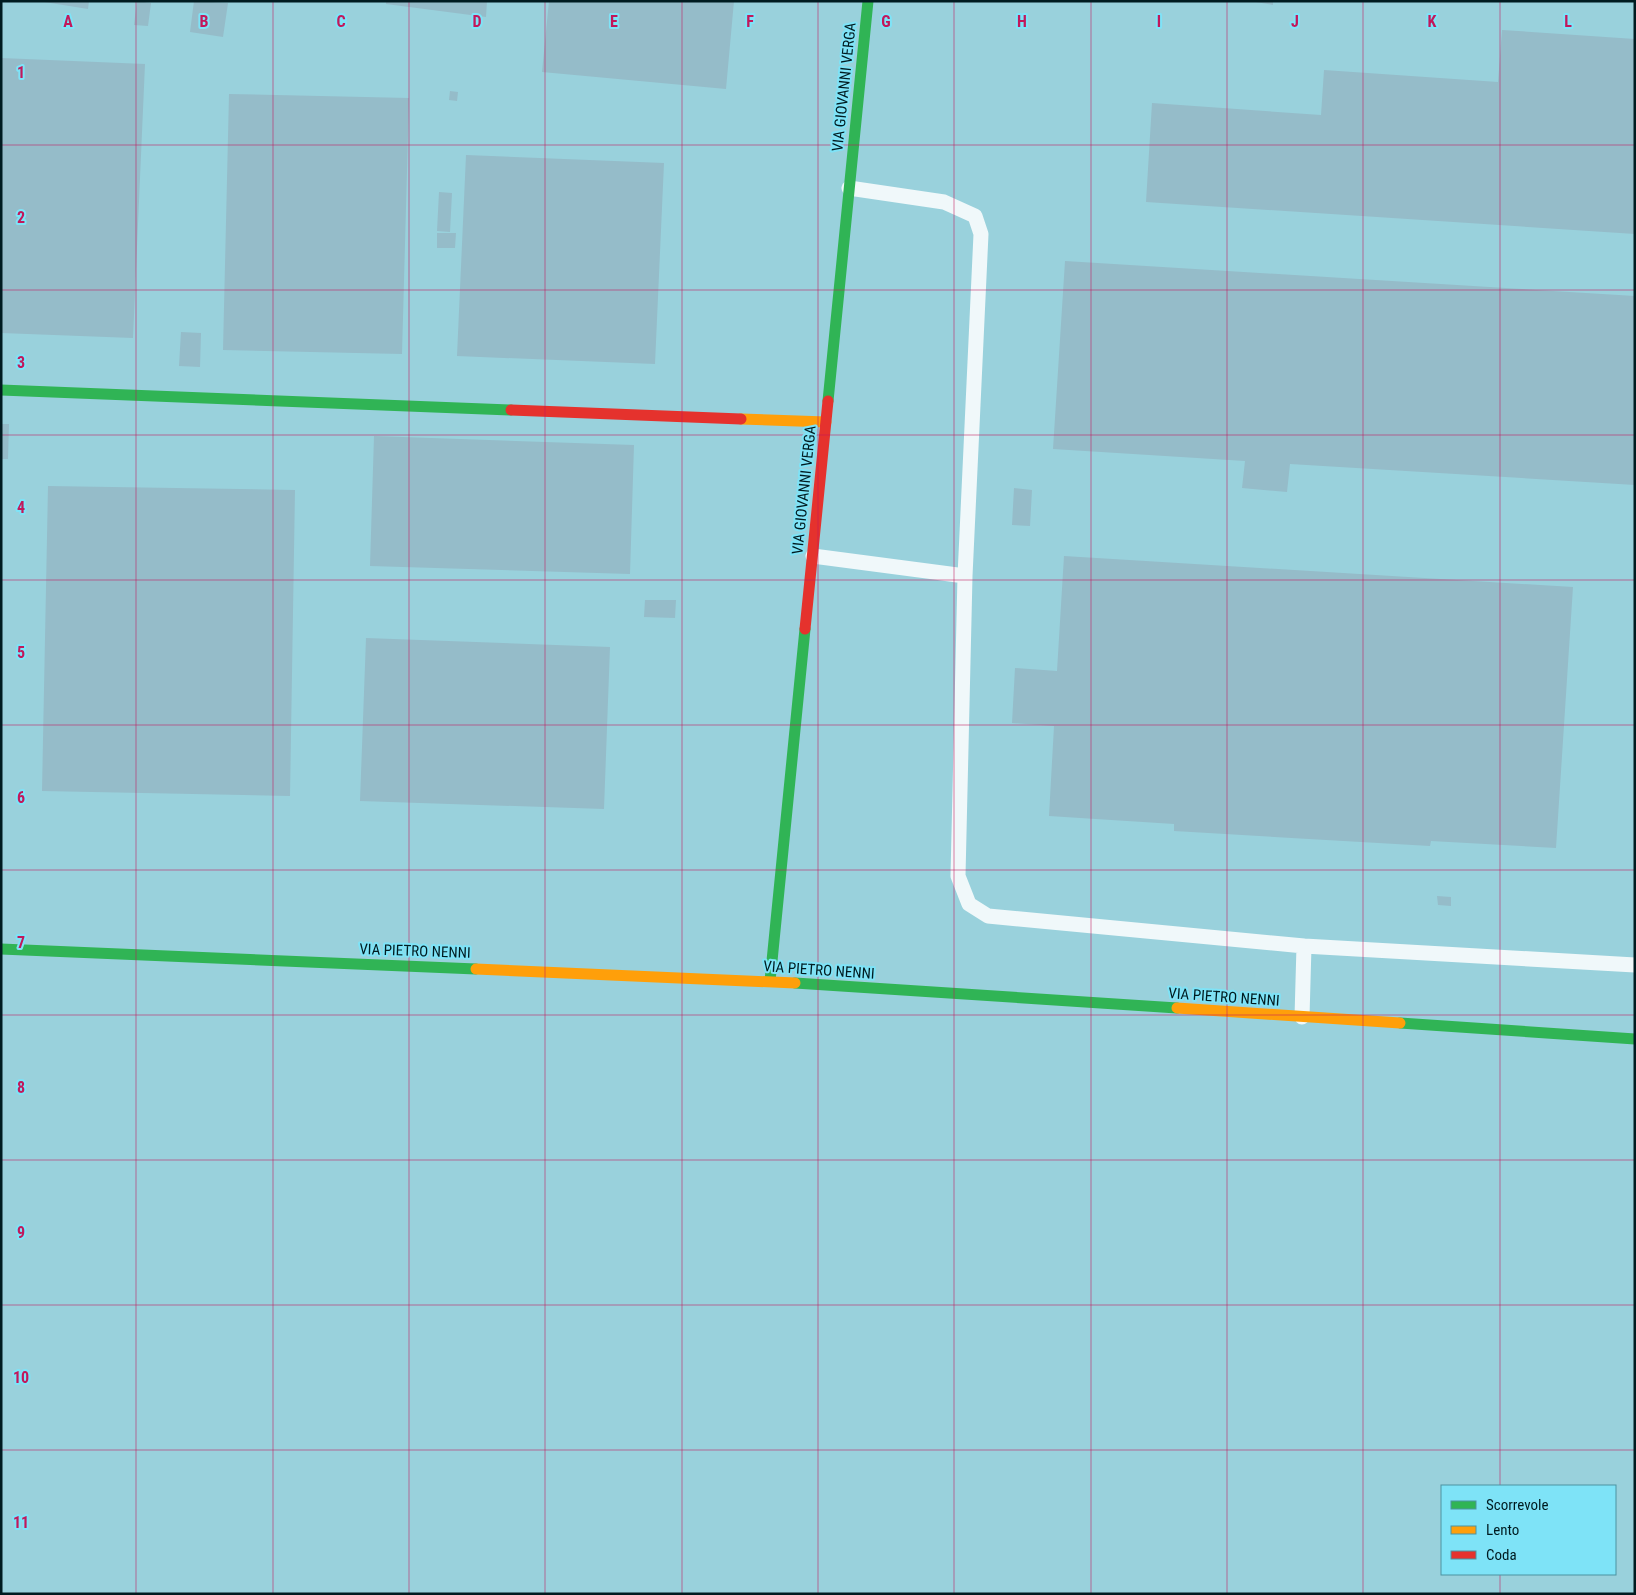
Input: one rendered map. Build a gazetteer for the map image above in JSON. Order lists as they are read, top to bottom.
{
  "streets": {
    "street": ["VIA GIOVANNI VERGA", "VIA PIETRO NENNI"]
  },
  "crossings": [
    ["VIA GIOVANNI VERGA", "VIA PIETRO NENNI"]
  ],
  "legend": ["Scorrevole", "Lento", "Coda"],
  "grid": {
    "columns": [
      "A",
      "B",
      "C",
      "D",
      "E",
      "F",
      "G",
      "H",
      "I",
      "J",
      "K",
      "L"
    ],
    "rows": [
      "1",
      "2",
      "3",
      "4",
      "5",
      "6",
      "7",
      "8",
      "9",
      "10",
      "11"
    ]
  }
}
